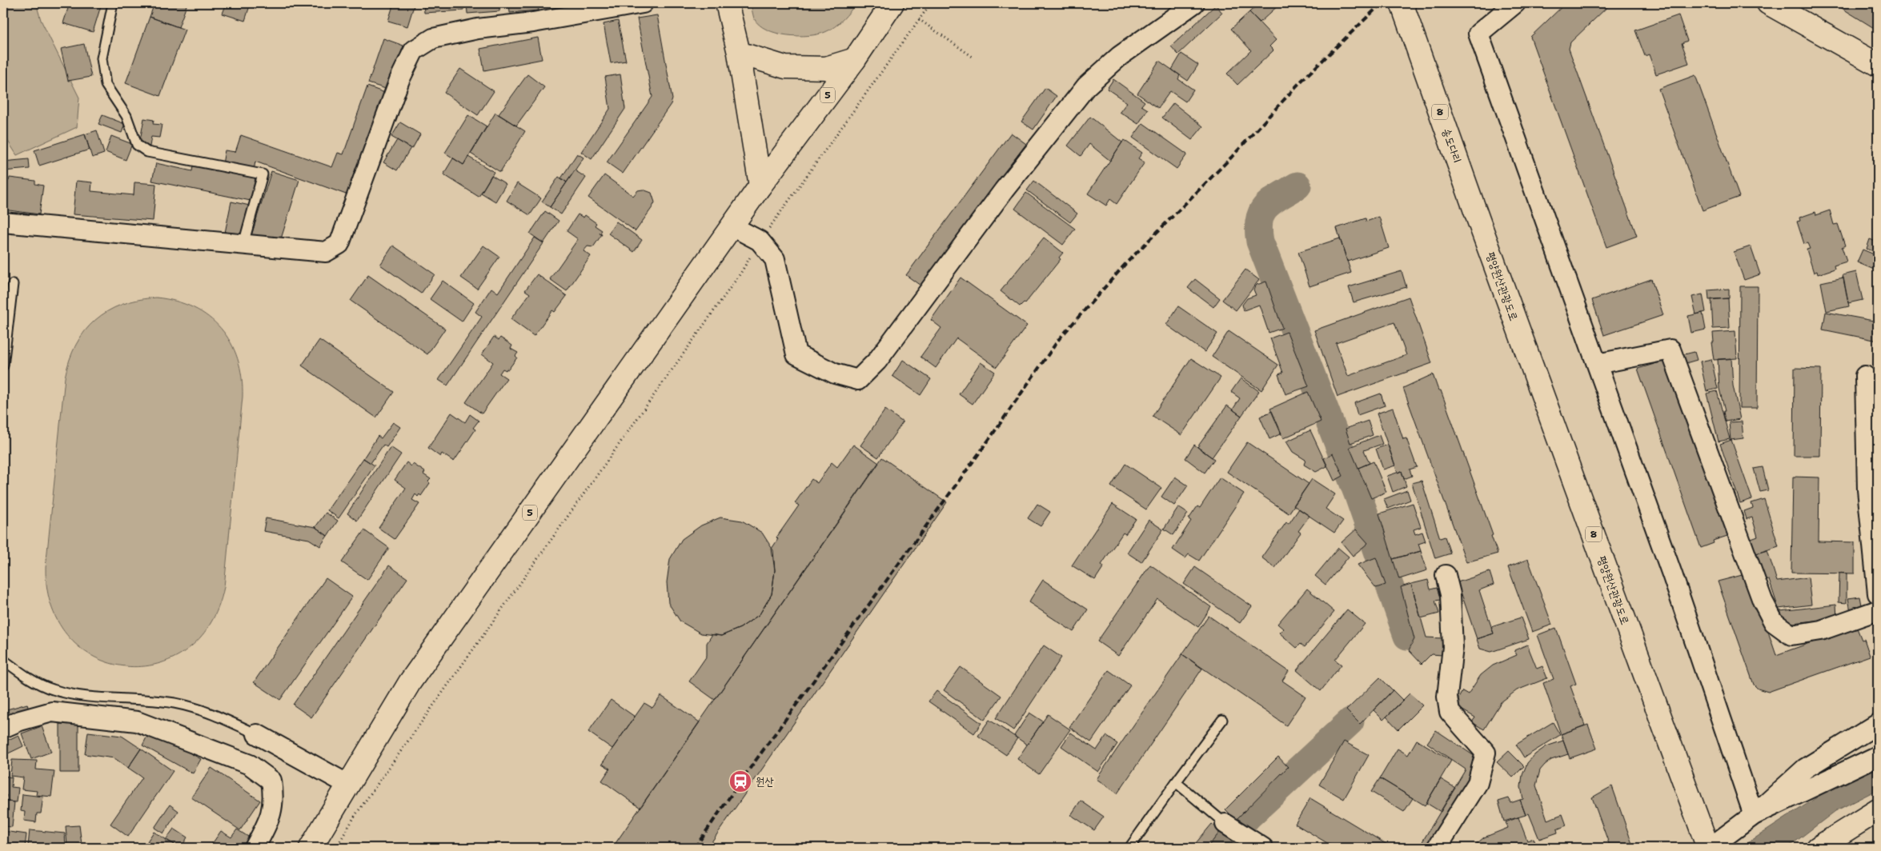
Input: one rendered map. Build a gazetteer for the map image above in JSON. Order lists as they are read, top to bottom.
{
  "streets": {
    "main road": [
      "5",
      "8",
      "송도다리",
      "평양원산관광도로"
    ]
  },
  "crossings": [
    ["송도다리", "평양원산관광도로"]
  ],
  "places": {
    "station": ["원산"]
  }
}
